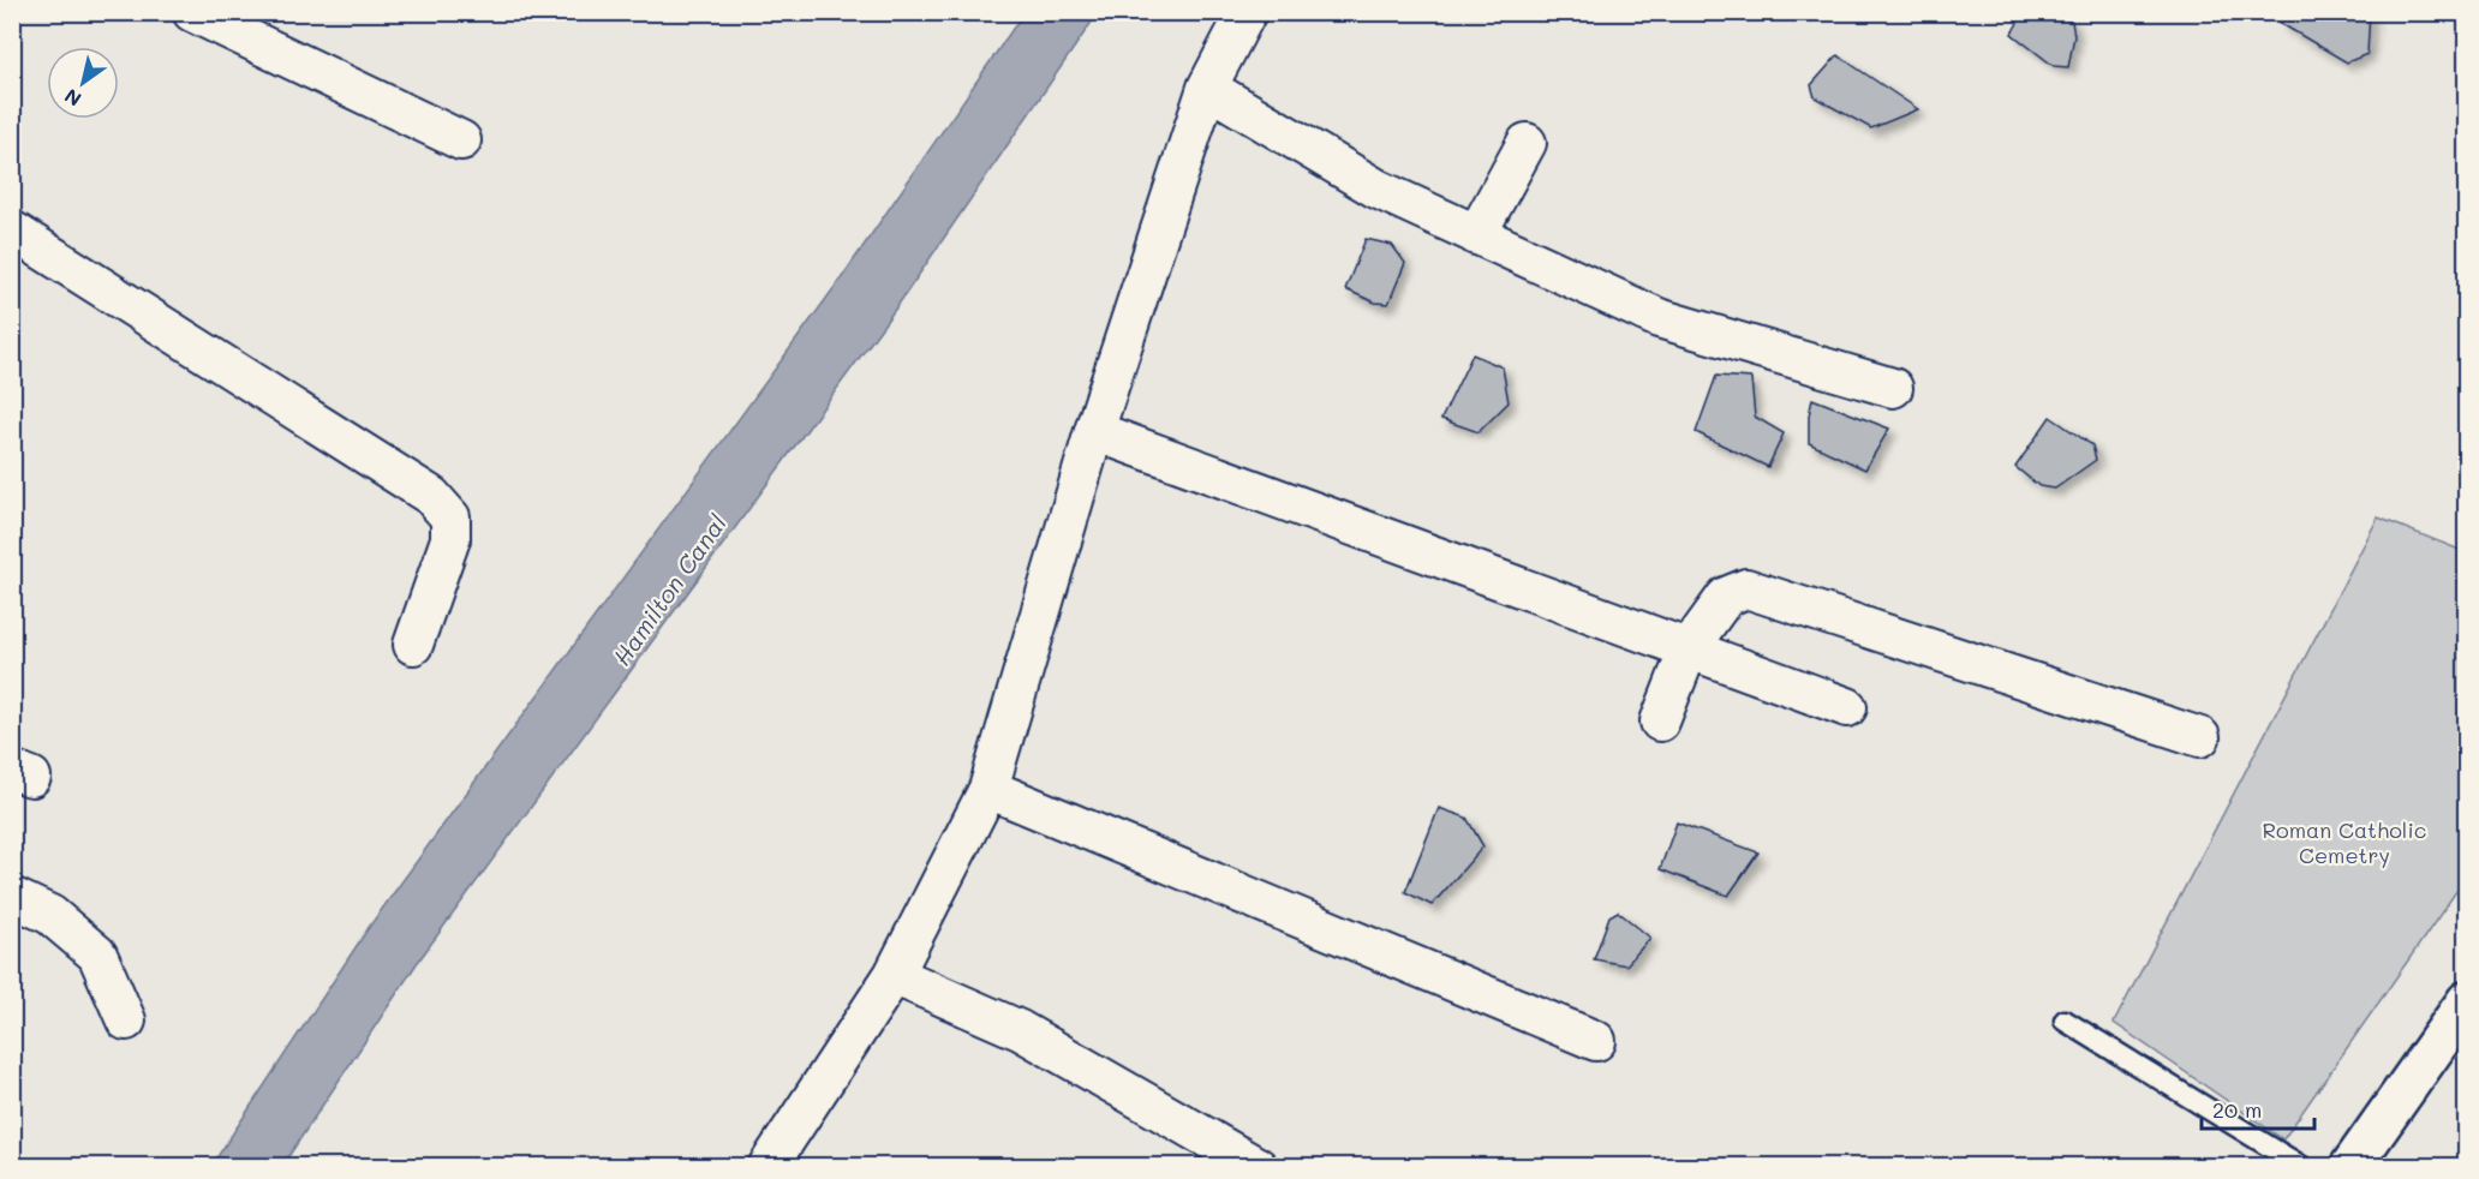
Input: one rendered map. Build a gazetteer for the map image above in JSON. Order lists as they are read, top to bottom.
{
  "water": ["Hamilton Canal"],
  "parks": ["Roman Catholic Cemetry"],
  "scale_bar": "20 m",
  "north": "bottom left"
}
